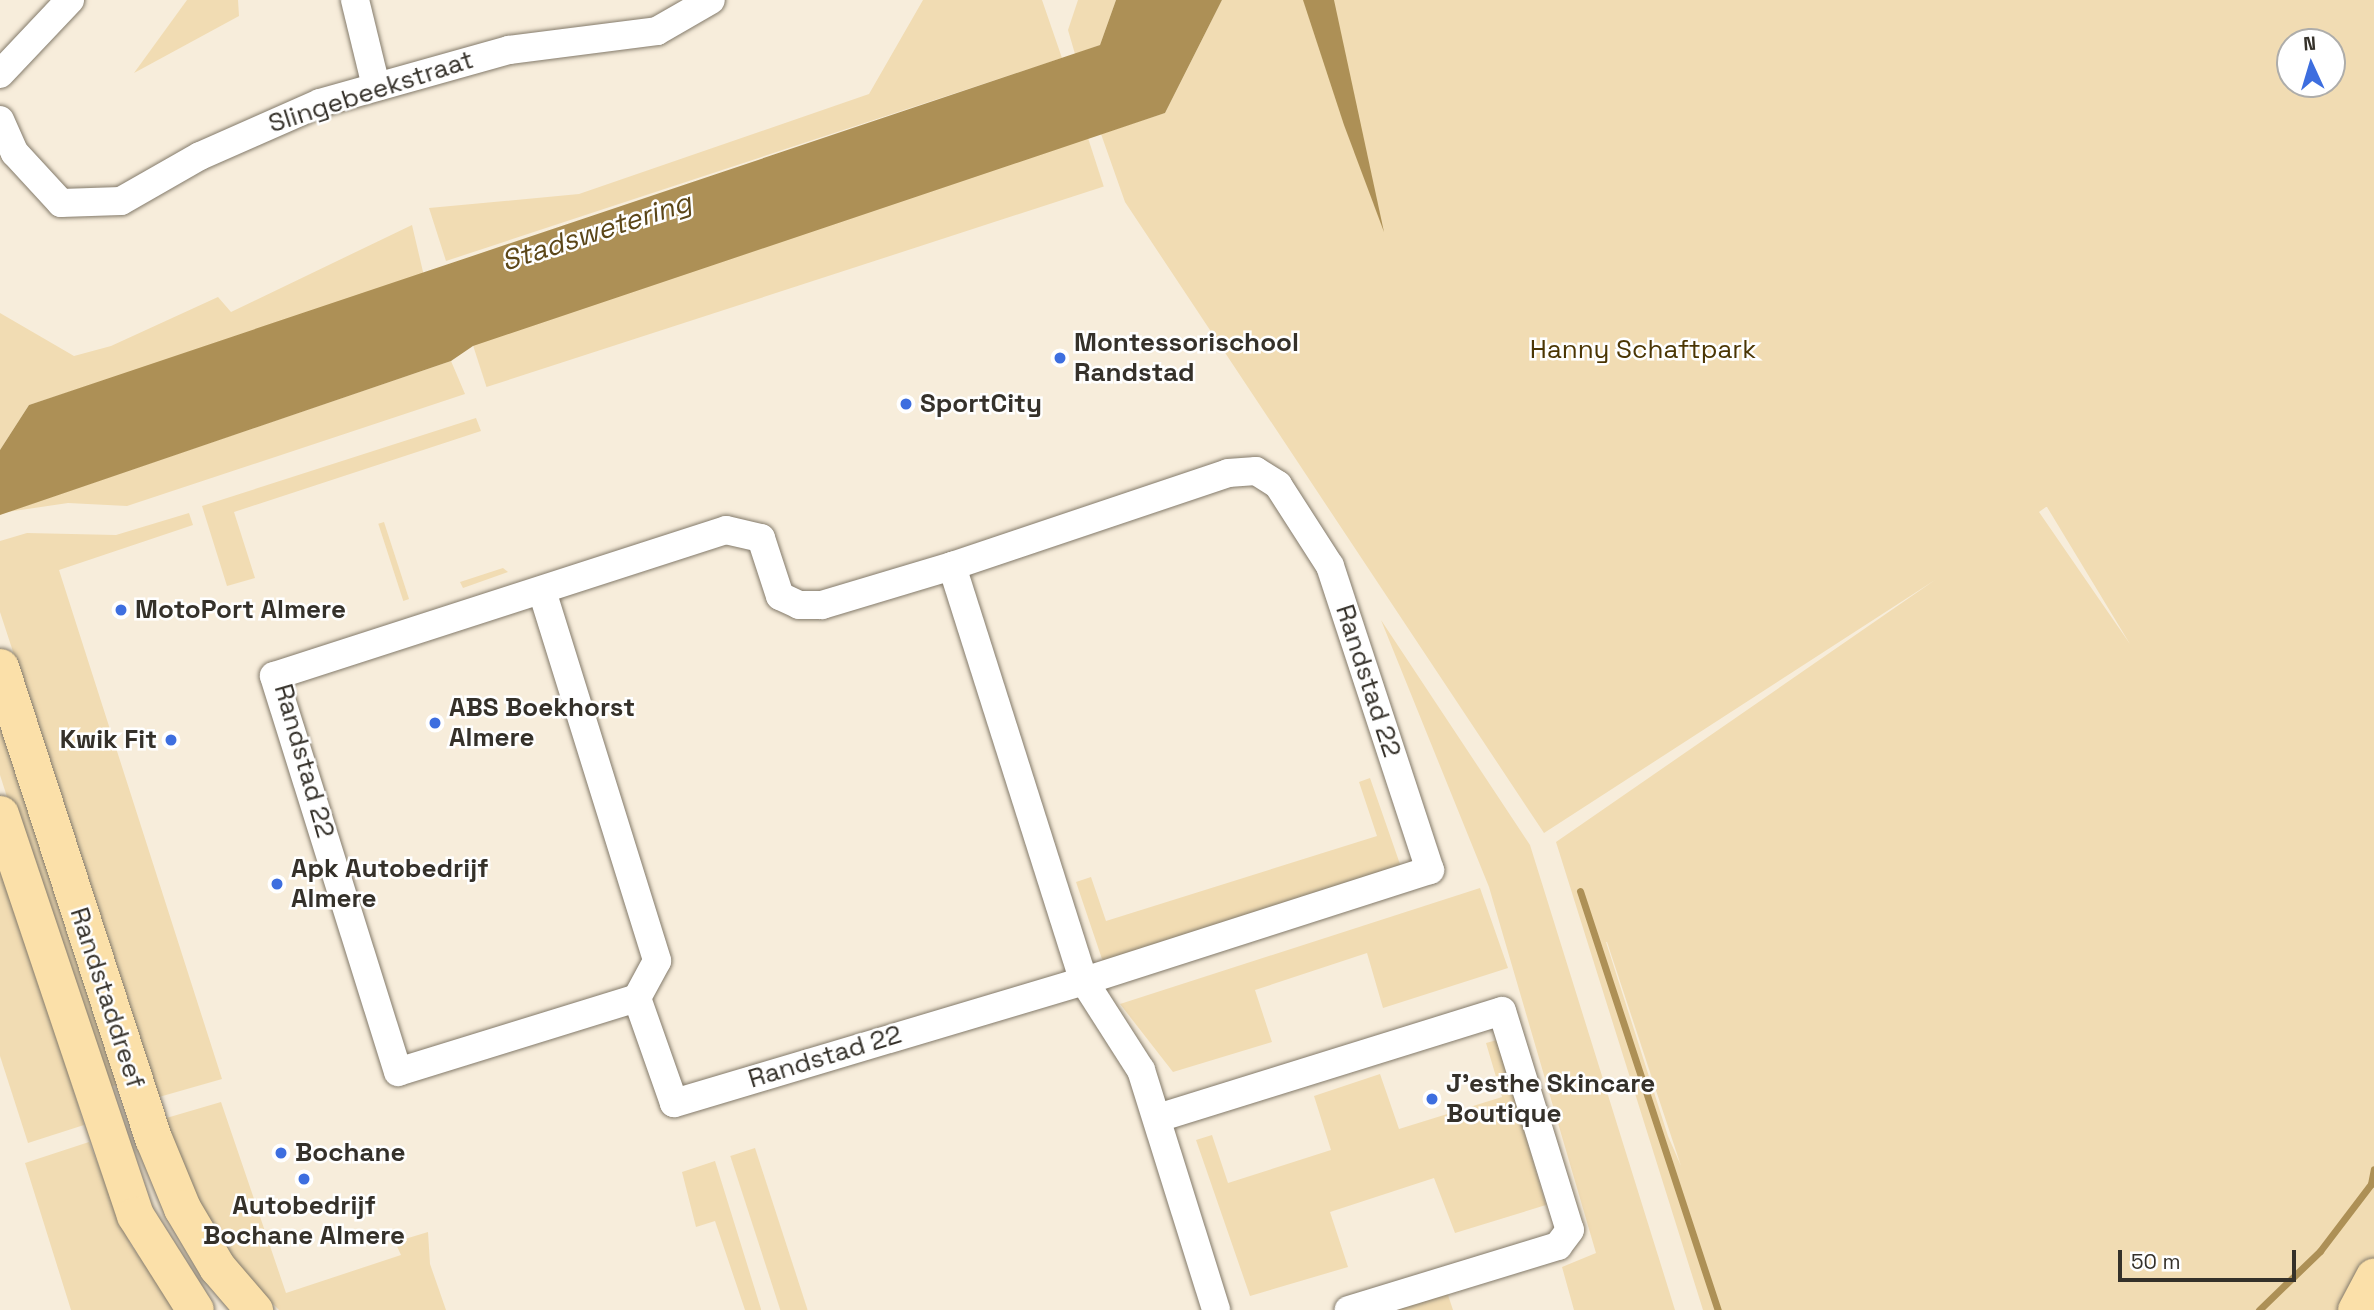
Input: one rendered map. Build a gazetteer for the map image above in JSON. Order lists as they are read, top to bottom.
{
  "streets": {
    "main road": ["Randstaddreef"],
    "street": ["Slingebeekstraat", "Randstad 22"]
  },
  "water": ["Stadswetering"],
  "parks": ["Hanny Schaftpark"],
  "places": [
    "Montessorischool Randstad",
    "SportCity",
    "MotoPort Almere",
    "ABS Boekhorst Almere",
    "Kwik Fit",
    "Apk Autobedrijf Almere",
    "J'esthe Skincare Boutique",
    "Bochane",
    "Autobedrijf Bochane Almere"
  ],
  "scale_bar": "50 m",
  "north": "top"
}
